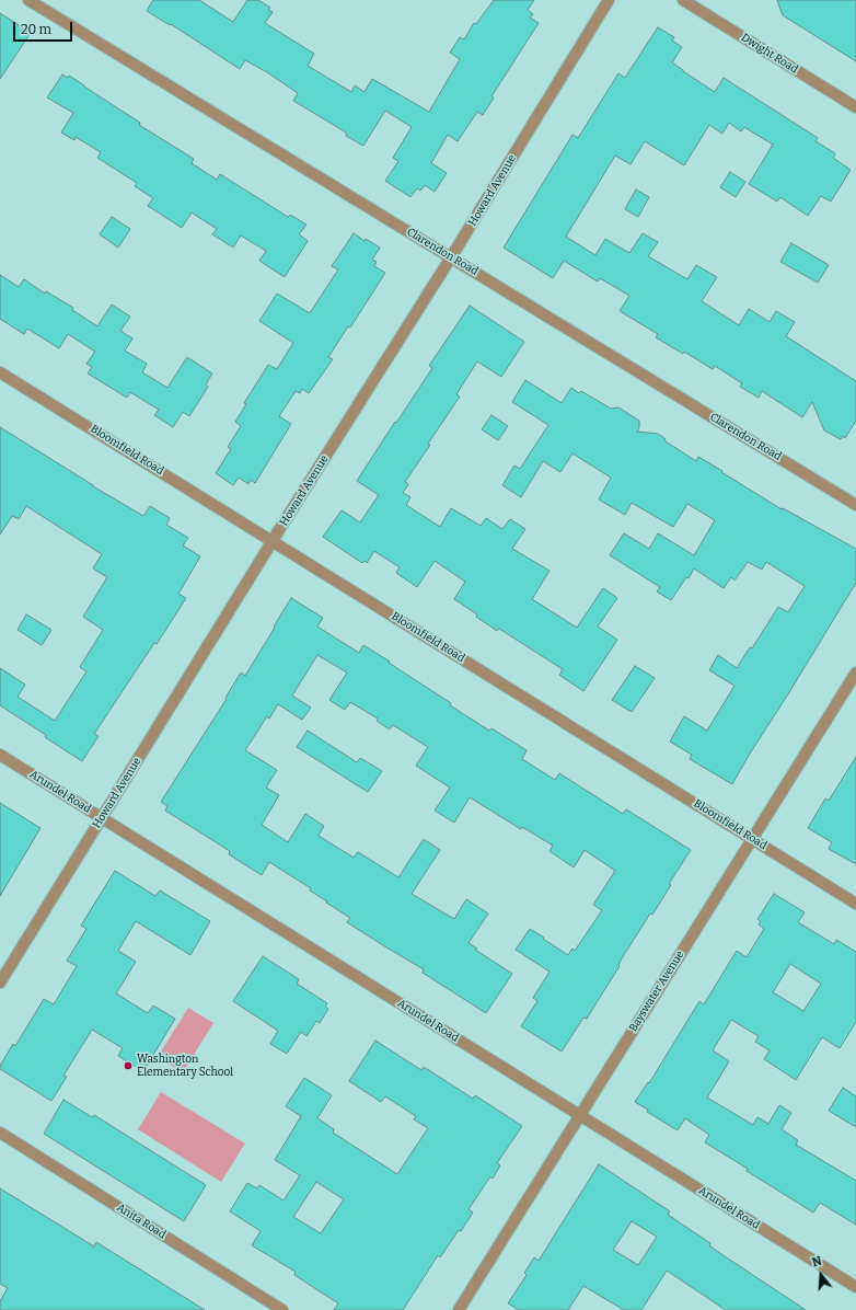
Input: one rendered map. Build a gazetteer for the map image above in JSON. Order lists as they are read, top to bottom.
{
  "streets": {
    "street": [
      "Dwight Road",
      "Howard Avenue",
      "Clarendon Road",
      "Bloomfield Road",
      "Arundel Road",
      "Bayswater Avenue",
      "Anita Road"
    ]
  },
  "crossings": [
    ["Howard Avenue", "Clarendon Road"],
    ["Howard Avenue", "Bloomfield Road"],
    ["Howard Avenue", "Arundel Road"],
    ["Bloomfield Road", "Bayswater Avenue"],
    ["Arundel Road", "Bayswater Avenue"]
  ],
  "places": ["Washington Elementary School"],
  "scale_bar": "20 m",
  "north": "top"
}
